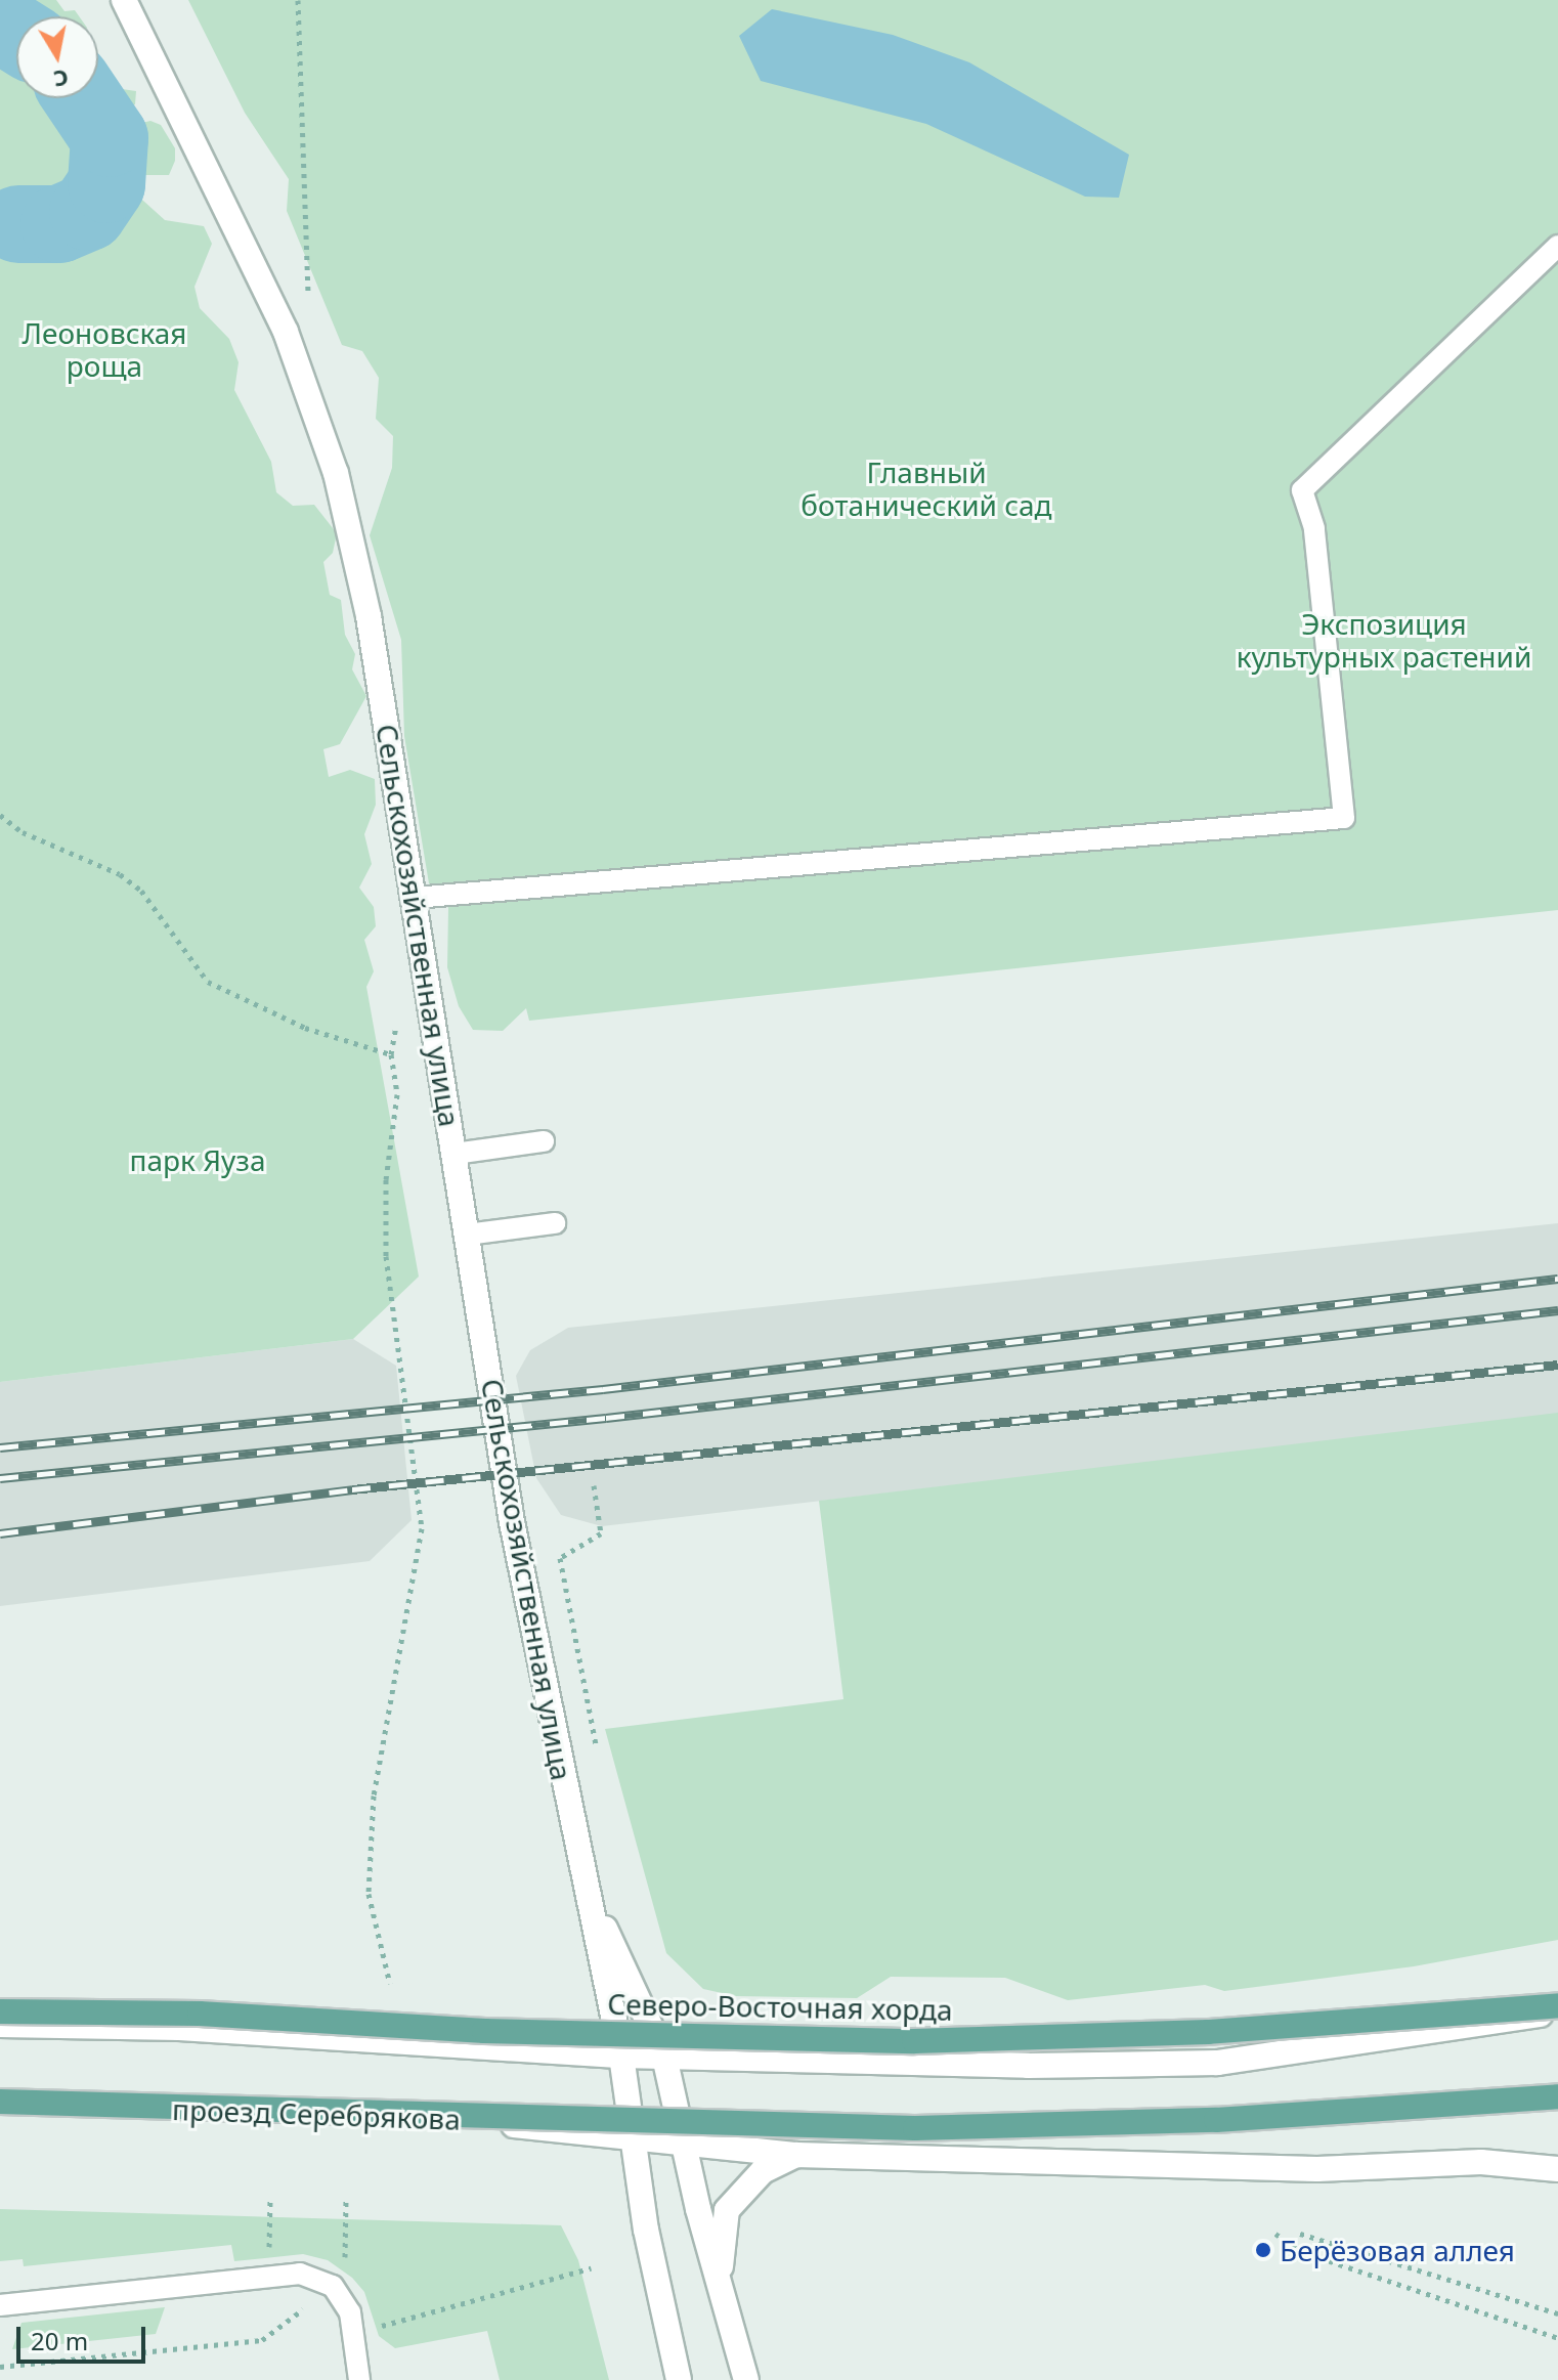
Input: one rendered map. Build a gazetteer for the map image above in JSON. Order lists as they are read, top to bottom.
{
  "streets": {
    "main road": ["Сельскохозяйственная улица", "Северо-Восточная хорда", "проезд Серебрякова"]
  },
  "crossings": [
    ["Сельскохозяйственная улица", "проезд Серебрякова"]
  ],
  "parks": [
    "Леоновская роща",
    "Главный ботанический сад",
    "Экспозиция культурных растений",
    "парк Яуза"
  ],
  "places": ["Берёзовая аллея"],
  "scale_bar": "20 m",
  "north": "bottom"
}
